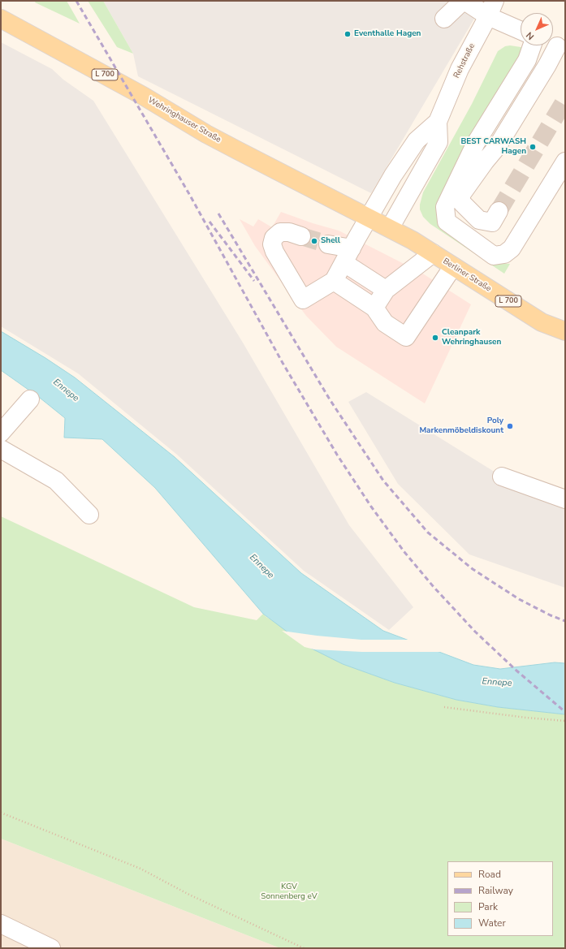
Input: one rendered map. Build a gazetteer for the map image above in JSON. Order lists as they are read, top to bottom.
{
  "streets": {
    "main road": ["L 700", "Wehringhauser Straße", "Berliner Straße"],
    "street": ["Rehstraße"]
  },
  "crossings": [
    ["Rehstraße", "Wehringhauser Straße"],
    ["Rehstraße", "Berliner Straße"],
    ["Wehringhauser Straße", "Berliner Straße"]
  ],
  "water": ["Ennepe"],
  "parks": ["KGV Sonnenberg eV"],
  "places": [
    "Eventhalle Hagen",
    "BEST CARWASH Hagen",
    "Shell",
    "Cleanpark Wehringhausen",
    "Poly Markenmöbeldiskount"
  ],
  "legend": [
    "Road",
    "Railway",
    "Park",
    "Water"
  ],
  "north": "bottom left"
}
